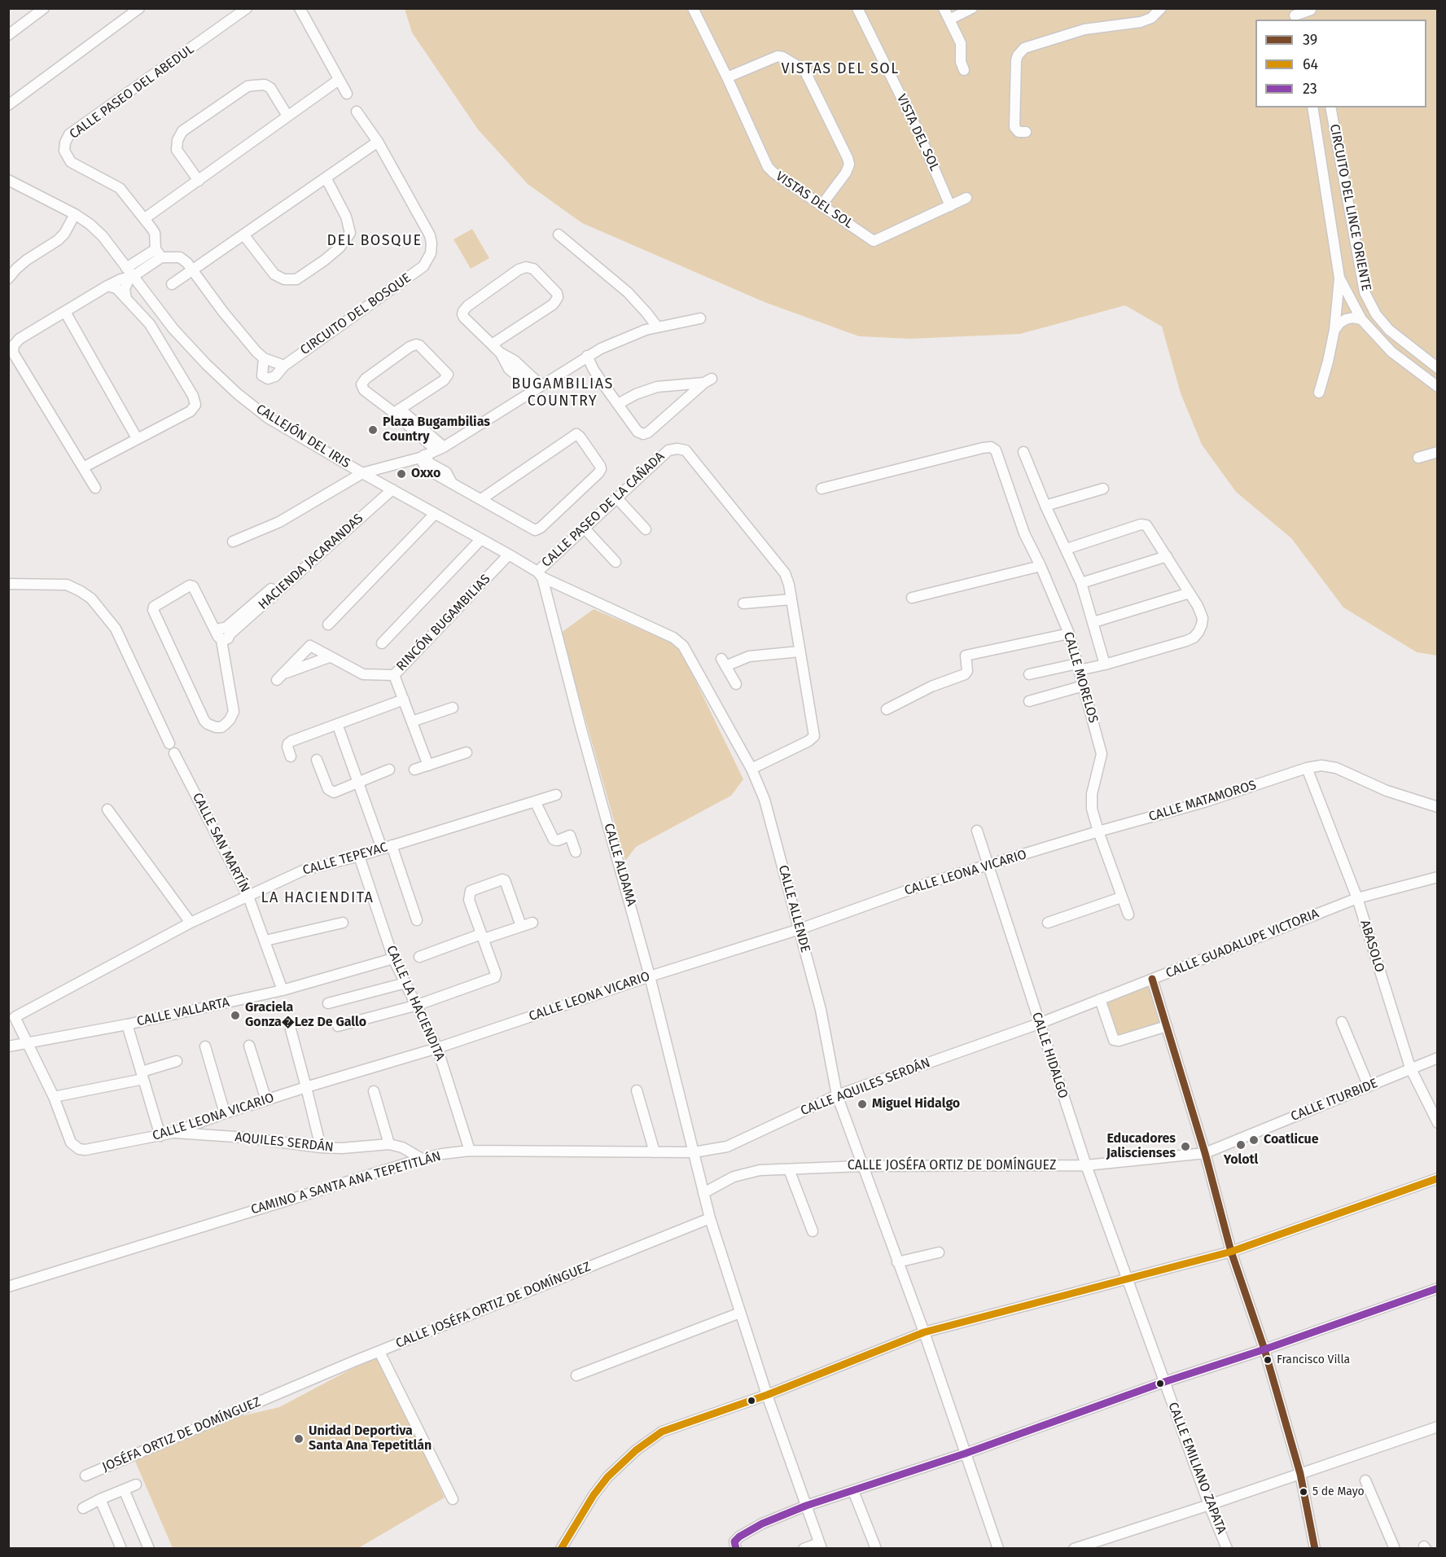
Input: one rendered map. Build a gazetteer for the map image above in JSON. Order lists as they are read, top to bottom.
{
  "streets": {
    "street": [
      "CALLE PASEO DEL ABEDUL",
      "VISTA DEL SOL",
      "VISTAS DEL SOL",
      "CIRCUITO DEL LINCE ORIENTE",
      "CIRCUITO DEL BOSQUE",
      "CALLEJÓN DEL IRIS",
      "CALLE PASEO DE LA CAÑADA",
      "HACIENDA JACARANDAS",
      "RINCÓN BUGAMBILIAS",
      "CALLE MORELOS",
      "CALLE MATAMOROS",
      "CALLE SAN MARTÍN",
      "CALLE TEPEYAC",
      "CALLE ALDAMA",
      "CALLE LEONA VICARIO",
      "CALLE ALLENDE",
      "CALLE GUADALUPE VICTORIA",
      "ABASOLO",
      "CALLE LA HACIENDITA",
      "CALLE VALLARTA",
      "CALLE HIDALGO",
      "CALLE AQUILES SERDÁN",
      "CALLE ITURBIDE",
      "AQUILES SERDÁN",
      "CALLE JOSÉFA ORTIZ DE DOMÍNGUEZ",
      "CAMINO A SANTA ANA TEPETITLÁN",
      "JOSÉFA ORTIZ DE DOMÍNGUEZ",
      "CALLE EMILIANO ZAPATA"
    ]
  },
  "crossings": [
    ["VISTA DEL SOL", "VISTAS DEL SOL"],
    ["CALLEJÓN DEL IRIS", "CALLE PASEO DE LA CAÑADA"],
    ["CALLEJÓN DEL IRIS", "HACIENDA JACARANDAS"],
    ["CALLEJÓN DEL IRIS", "RINCÓN BUGAMBILIAS"],
    ["CALLEJÓN DEL IRIS", "CALLE ALDAMA"],
    ["CALLEJÓN DEL IRIS", "CALLE ALLENDE"],
    ["CALLE PASEO DE LA CAÑADA", "CALLE ALDAMA"],
    ["CALLE PASEO DE LA CAÑADA", "CALLE ALLENDE"],
    ["CALLE MORELOS", "CALLE MATAMOROS"],
    ["CALLE MORELOS", "CALLE LEONA VICARIO"],
    ["CALLE MATAMOROS", "CALLE LEONA VICARIO"],
    ["CALLE MATAMOROS", "ABASOLO"],
    ["CALLE SAN MARTÍN", "CALLE TEPEYAC"],
    ["CALLE SAN MARTÍN", "CALLE VALLARTA"],
    ["CALLE TEPEYAC", "CALLE LA HACIENDITA"],
    ["CALLE TEPEYAC", "CALLE VALLARTA"],
    ["CALLE ALDAMA", "CALLE LEONA VICARIO"],
    ["CALLE ALDAMA", "CALLE ALLENDE"],
    ["CALLE ALDAMA", "CALLE AQUILES SERDÁN"],
    ["CALLE ALDAMA", "CALLE JOSÉFA ORTIZ DE DOMÍNGUEZ"],
    ["CALLE ALDAMA", "CAMINO A SANTA ANA TEPETITLÁN"],
    ["CALLE LEONA VICARIO", "CALLE ALLENDE"],
    ["CALLE LEONA VICARIO", "CALLE LA HACIENDITA"],
    ["CALLE LEONA VICARIO", "CALLE HIDALGO"],
    ["CALLE LEONA VICARIO", "AQUILES SERDÁN"],
    ["CALLE ALLENDE", "CALLE AQUILES SERDÁN"],
    ["CALLE ALLENDE", "CALLE JOSÉFA ORTIZ DE DOMÍNGUEZ"],
    ["CALLE GUADALUPE VICTORIA", "ABASOLO"],
    ["CALLE GUADALUPE VICTORIA", "CALLE HIDALGO"],
    ["CALLE GUADALUPE VICTORIA", "CALLE AQUILES SERDÁN"],
    ["ABASOLO", "CALLE ITURBIDE"],
    ["CALLE LA HACIENDITA", "CALLE VALLARTA"],
    ["CALLE LA HACIENDITA", "CAMINO A SANTA ANA TEPETITLÁN"],
    ["CALLE HIDALGO", "CALLE AQUILES SERDÁN"],
    ["CALLE HIDALGO", "CALLE JOSÉFA ORTIZ DE DOMÍNGUEZ"],
    ["CALLE HIDALGO", "CALLE EMILIANO ZAPATA"],
    ["CALLE AQUILES SERDÁN", "CAMINO A SANTA ANA TEPETITLÁN"],
    ["CALLE ITURBIDE", "CALLE JOSÉFA ORTIZ DE DOMÍNGUEZ"],
    ["AQUILES SERDÁN", "CAMINO A SANTA ANA TEPETITLÁN"],
    ["CALLE JOSÉFA ORTIZ DE DOMÍNGUEZ", "JOSÉFA ORTIZ DE DOMÍNGUEZ"]
  ],
  "districts": [
    "VISTAS DEL SOL",
    "DEL BOSQUE",
    "BUGAMBILIAS COUNTRY",
    "LA HACIENDITA"
  ],
  "places": [
    "Plaza Bugambilias Country",
    "Oxxo",
    "Graciela Gonza�Lez De Gallo",
    "Miguel Hidalgo",
    "Coatlicue",
    "Yolotl",
    "Educadores Jaliscienses",
    "Francisco Villa",
    "Unidad Deportiva Santa Ana Tepetitlán",
    "5 de Mayo"
  ],
  "lines": ["transit line 39", "transit line 64", "transit line 23"],
  "legend": ["39", "64", "23"]
}
